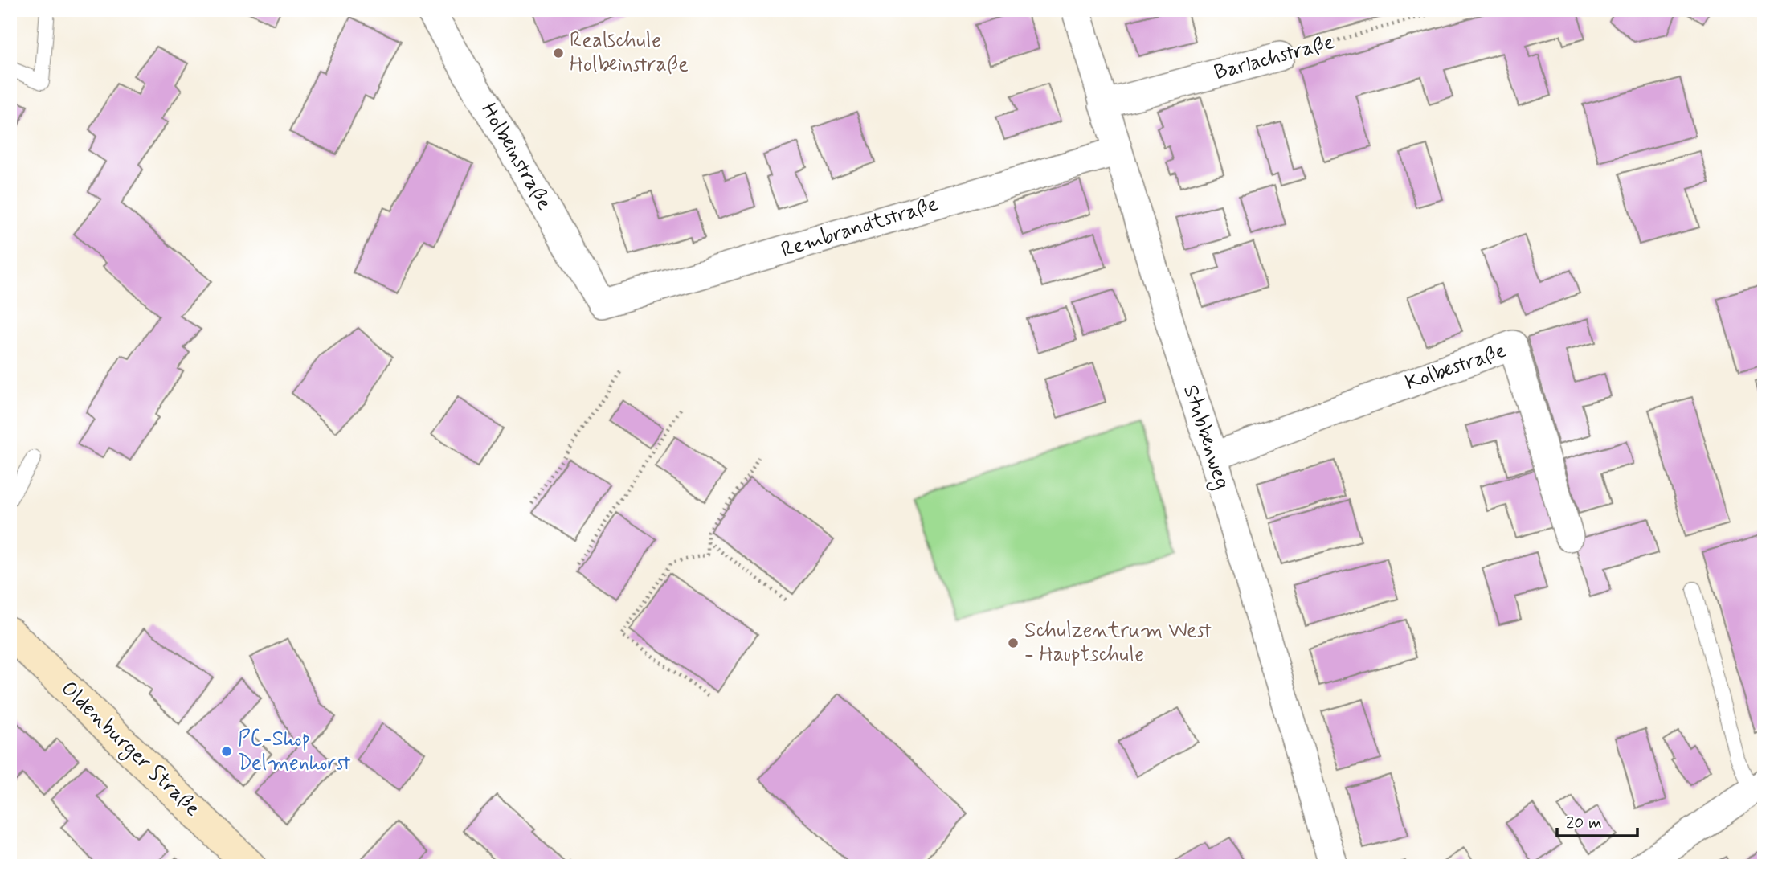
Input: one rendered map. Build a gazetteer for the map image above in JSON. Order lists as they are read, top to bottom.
{
  "streets": {
    "main road": ["Oldenburger Straße"],
    "street": [
      "Barlachstraße",
      "Holbeinstraße",
      "Rembrandtstraße",
      "Kolbestraße",
      "Stubbenweg"
    ]
  },
  "crossings": [
    ["Barlachstraße", "Stubbenweg"],
    ["Holbeinstraße", "Rembrandtstraße"],
    ["Rembrandtstraße", "Stubbenweg"],
    ["Kolbestraße", "Stubbenweg"]
  ],
  "places": ["Realschule Holbeinstraße", "Schulzentrum West - Hauptschule", "PC-Shop Delmenhorst"],
  "scale_bar": "20 m"
}
